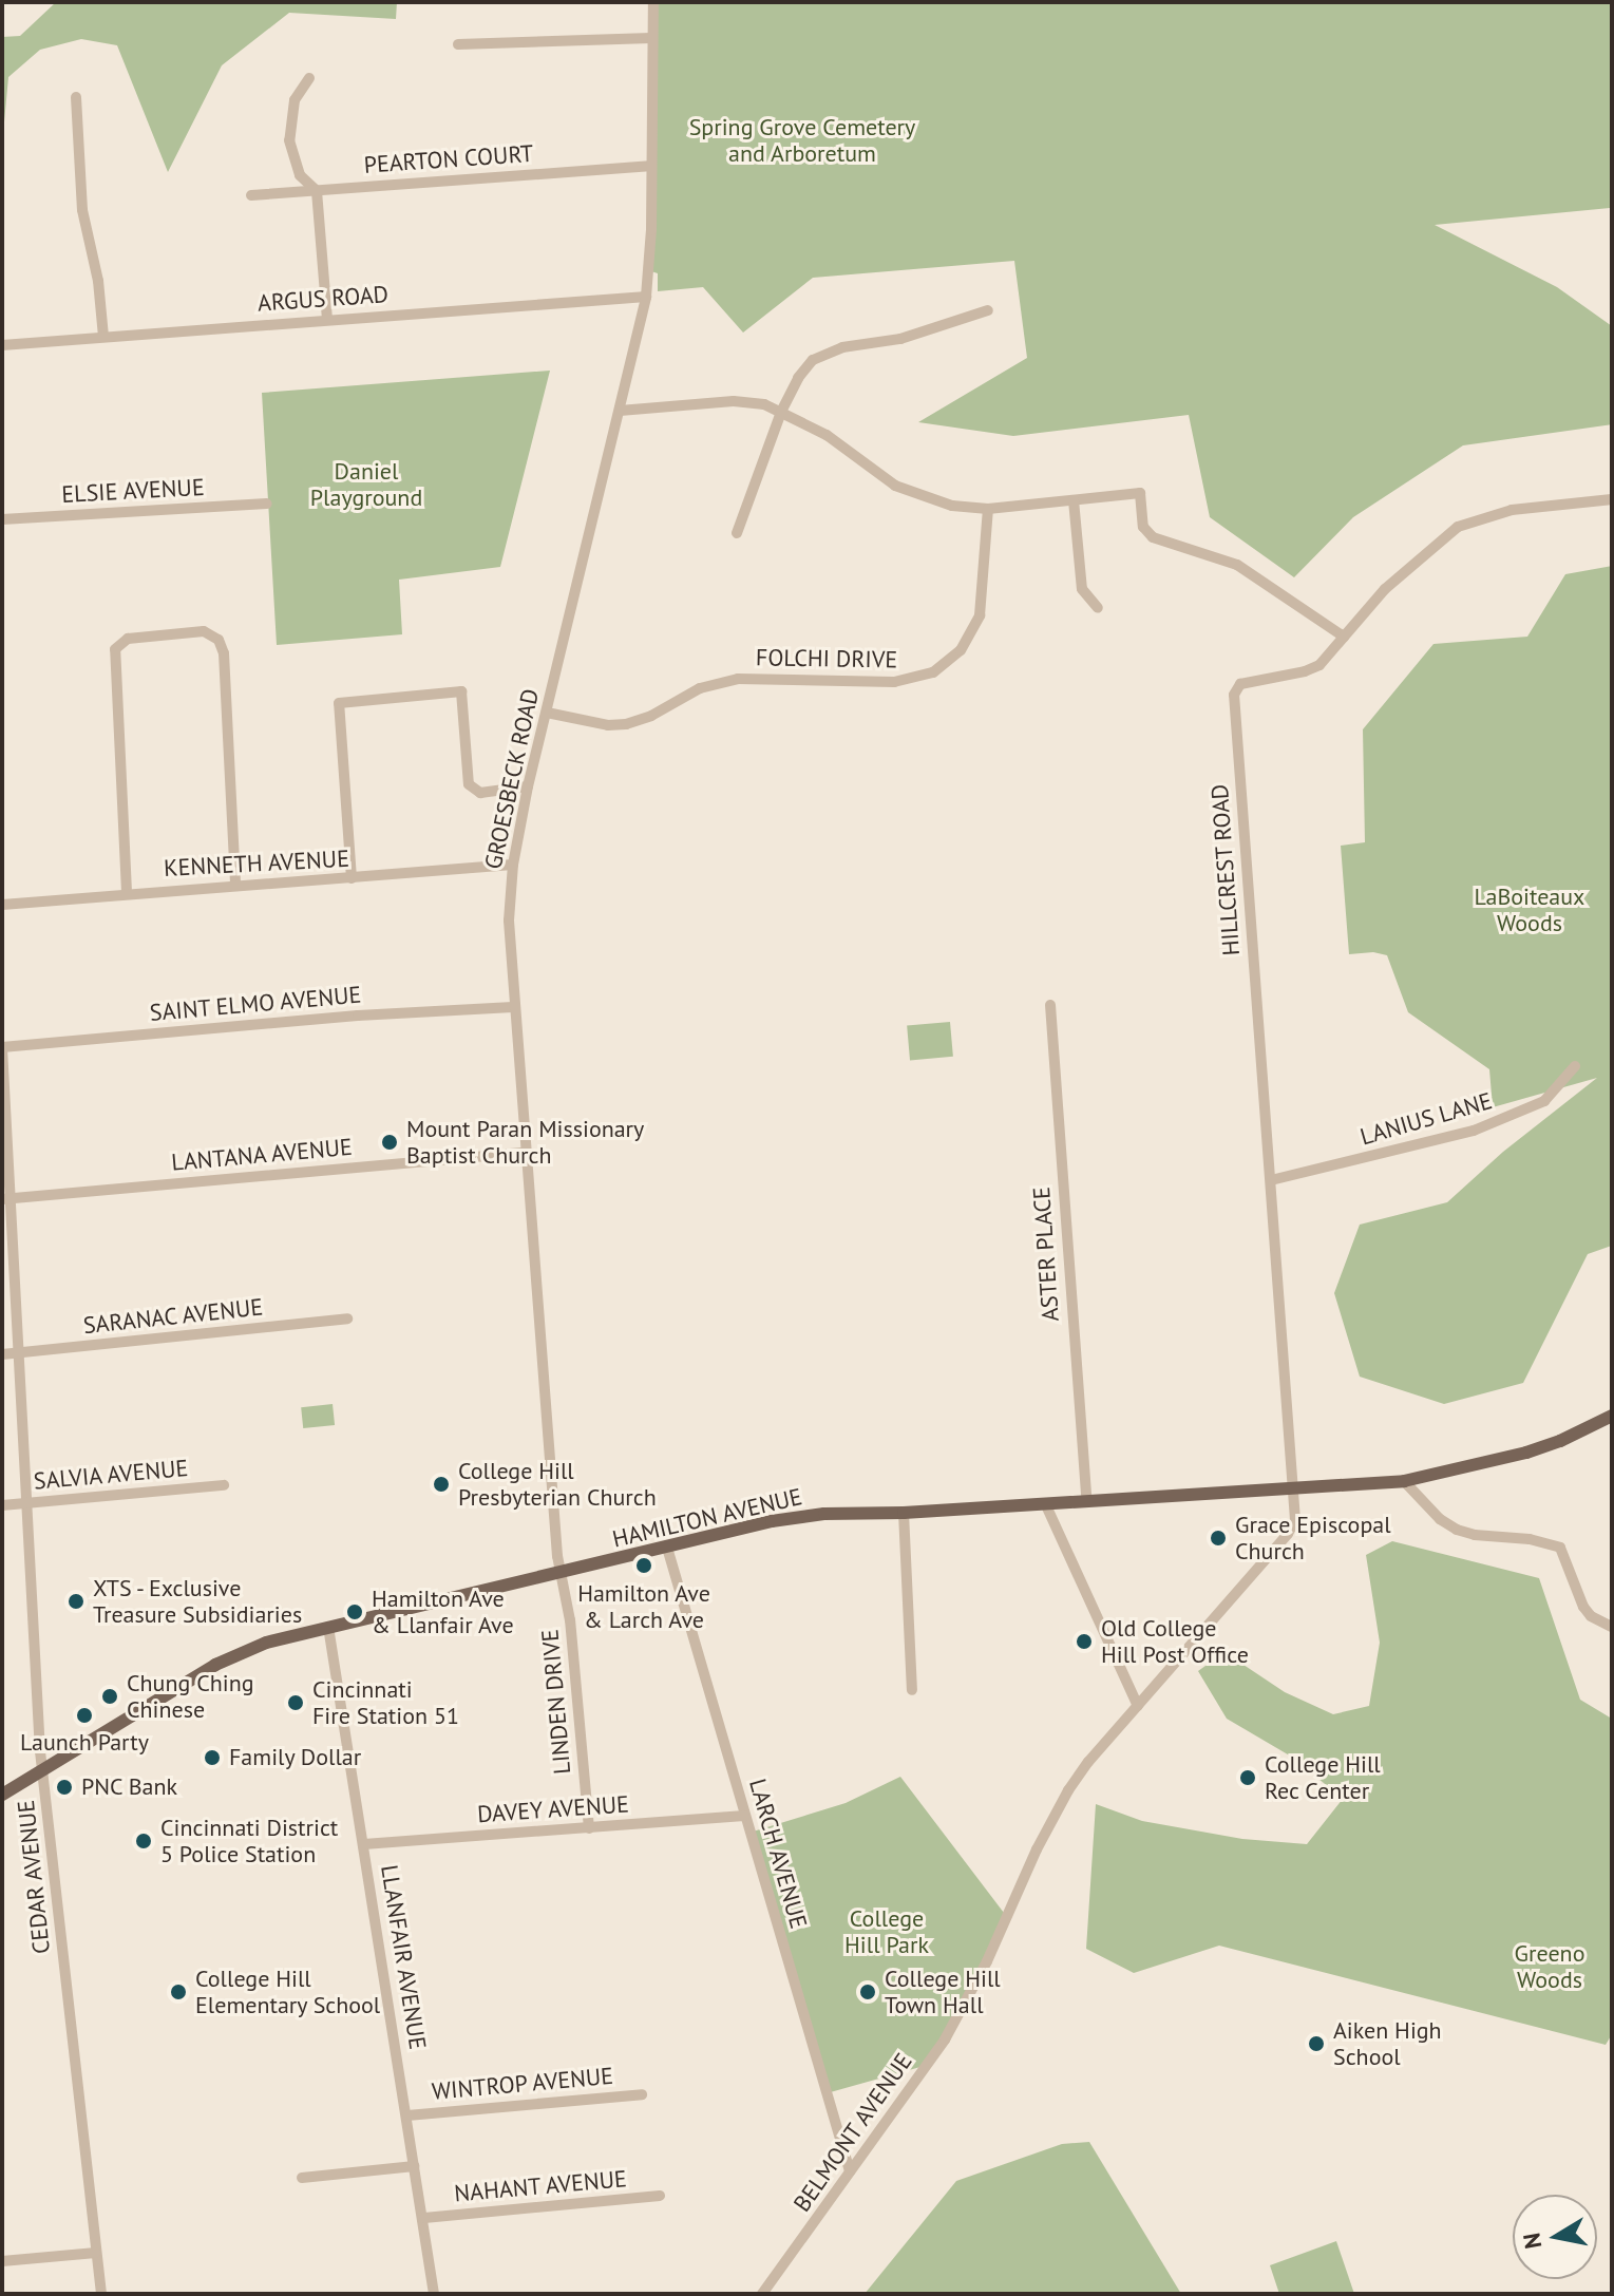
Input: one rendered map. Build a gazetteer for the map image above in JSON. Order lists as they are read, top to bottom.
{
  "streets": {
    "main road": ["HAMILTON AVENUE"],
    "street": [
      "PEARTON COURT",
      "ARGUS ROAD",
      "ELSIE AVENUE",
      "FOLCHI DRIVE",
      "GROESBECK ROAD",
      "KENNETH AVENUE",
      "HILLCREST ROAD",
      "SAINT ELMO AVENUE",
      "LANIUS LANE",
      "LANTANA AVENUE",
      "ASTER PLACE",
      "SARANAC AVENUE",
      "SALVIA AVENUE",
      "LINDEN DRIVE",
      "DAVEY AVENUE",
      "LARCH AVENUE",
      "CEDAR AVENUE",
      "LLANFAIR AVENUE",
      "WINTROP AVENUE",
      "BELMONT AVENUE",
      "NAHANT AVENUE"
    ]
  },
  "crossings": [
    ["PEARTON COURT", "GROESBECK ROAD"],
    ["ARGUS ROAD", "GROESBECK ROAD"],
    ["FOLCHI DRIVE", "GROESBECK ROAD"],
    ["GROESBECK ROAD", "KENNETH AVENUE"],
    ["GROESBECK ROAD", "SAINT ELMO AVENUE"],
    ["GROESBECK ROAD", "LANTANA AVENUE"],
    ["GROESBECK ROAD", "HAMILTON AVENUE"],
    ["GROESBECK ROAD", "LINDEN DRIVE"],
    ["HILLCREST ROAD", "LANIUS LANE"],
    ["HILLCREST ROAD", "HAMILTON AVENUE"],
    ["HILLCREST ROAD", "BELMONT AVENUE"],
    ["SAINT ELMO AVENUE", "CEDAR AVENUE"],
    ["LANTANA AVENUE", "CEDAR AVENUE"],
    ["ASTER PLACE", "HAMILTON AVENUE"],
    ["SARANAC AVENUE", "CEDAR AVENUE"],
    ["SALVIA AVENUE", "CEDAR AVENUE"],
    ["HAMILTON AVENUE", "LINDEN DRIVE"],
    ["HAMILTON AVENUE", "LARCH AVENUE"],
    ["HAMILTON AVENUE", "CEDAR AVENUE"],
    ["HAMILTON AVENUE", "LLANFAIR AVENUE"],
    ["HAMILTON AVENUE", "BELMONT AVENUE"],
    ["LINDEN DRIVE", "DAVEY AVENUE"],
    ["DAVEY AVENUE", "LARCH AVENUE"],
    ["DAVEY AVENUE", "LLANFAIR AVENUE"],
    ["LARCH AVENUE", "BELMONT AVENUE"],
    ["LLANFAIR AVENUE", "WINTROP AVENUE"],
    ["LLANFAIR AVENUE", "NAHANT AVENUE"]
  ],
  "parks": [
    "Spring Grove Cemetery and Arboretum",
    "Daniel Playground",
    "LaBoiteaux Woods",
    "College Hill Park",
    "Greeno Woods"
  ],
  "places": [
    "Mount Paran Missionary Baptist Church",
    "College Hill Presbyterian Church",
    "Grace Episcopal Church",
    "Hamilton Ave & Larch Ave",
    "XTS - Exclusive Treasure Subsidiaries",
    "Hamilton Ave & Llanfair Ave",
    "Old College Hill Post Office",
    "Chung Ching Chinese",
    "Cincinnati Fire Station 51",
    "Launch Party",
    "Family Dollar",
    "College Hill Rec Center",
    "PNC Bank",
    "Cincinnati District 5 Police Station",
    "College Hill Elementary School",
    "College Hill Town Hall",
    "Aiken High School"
  ],
  "north": "left"
}
